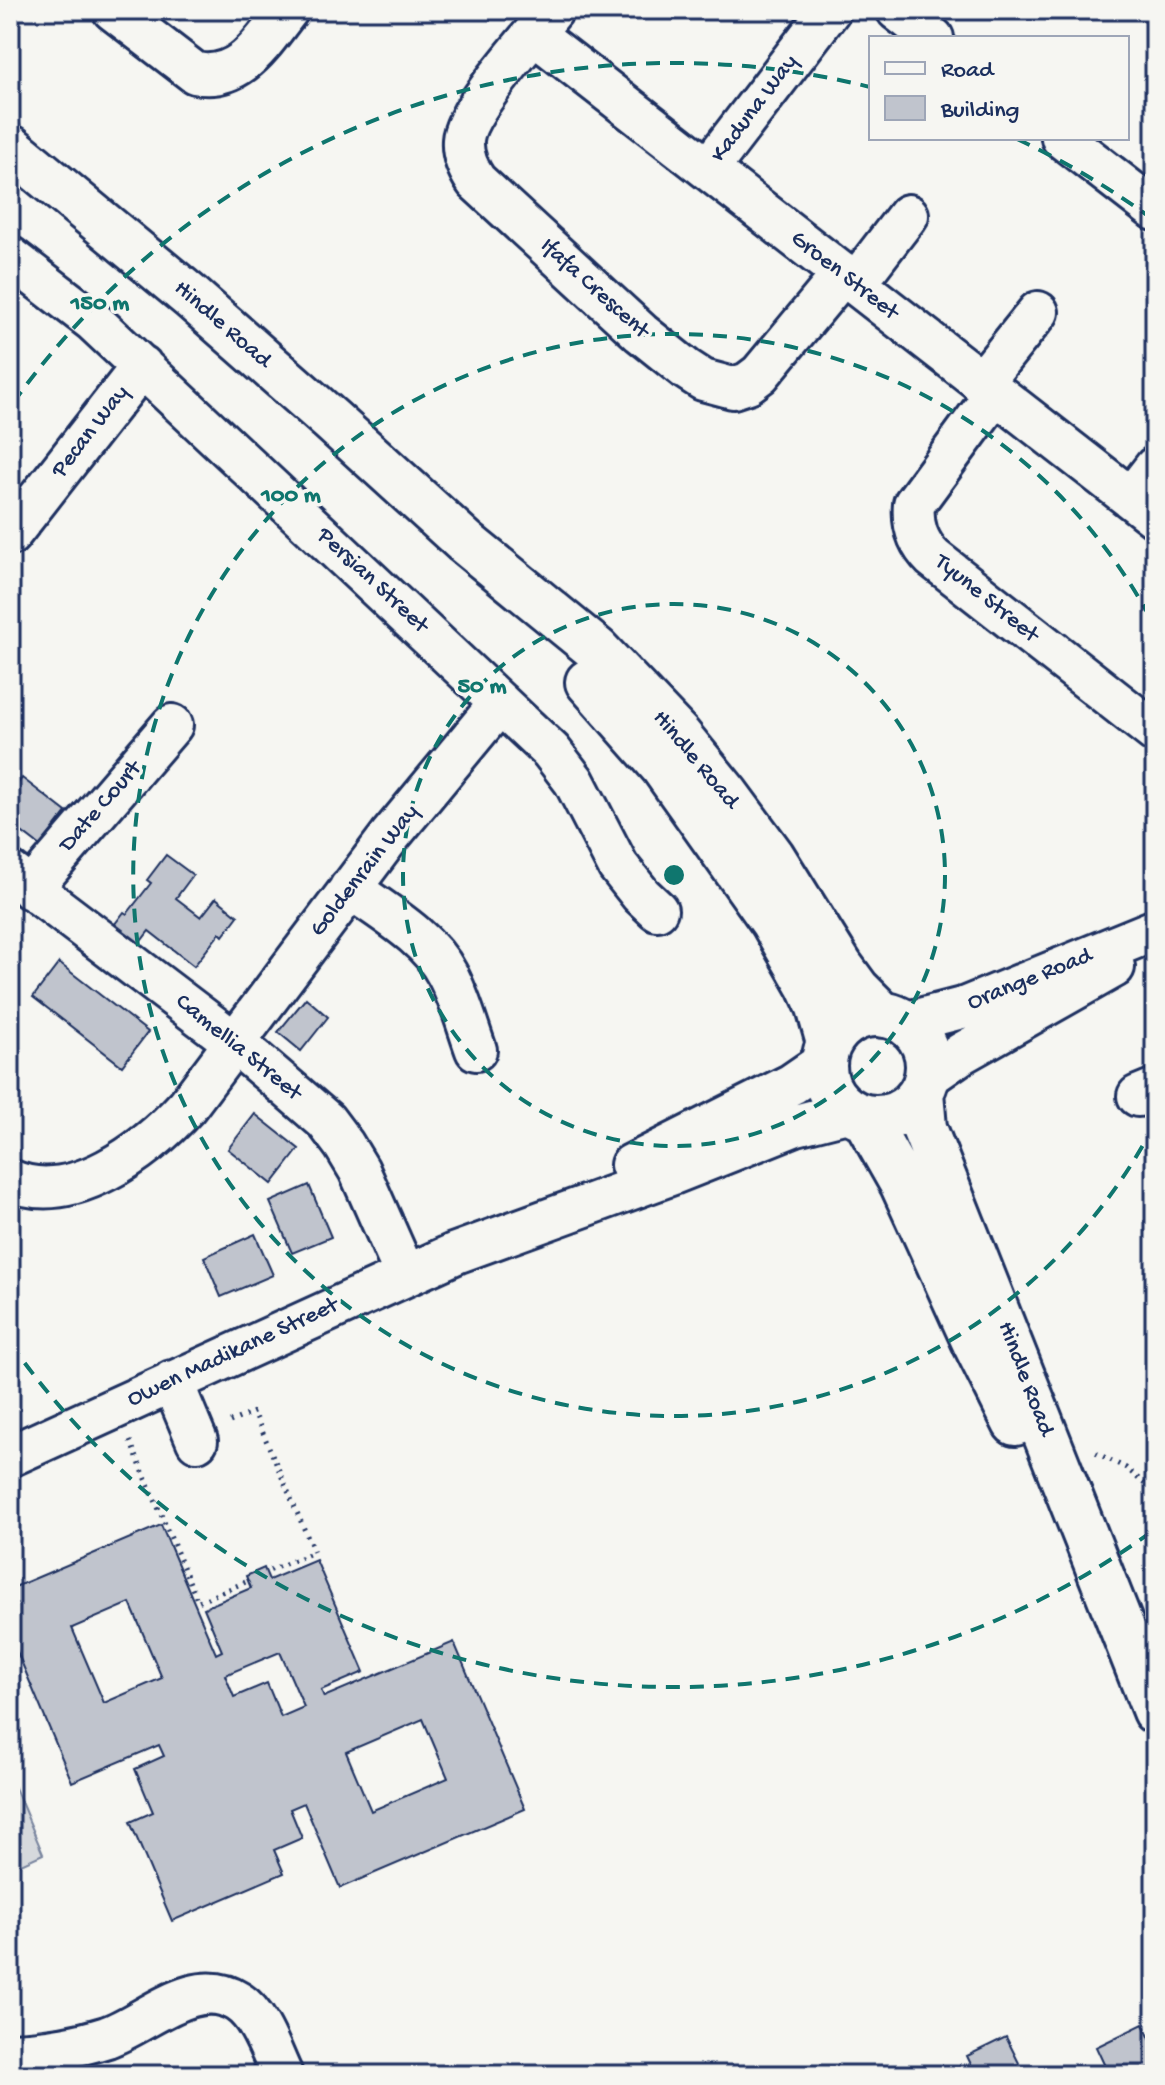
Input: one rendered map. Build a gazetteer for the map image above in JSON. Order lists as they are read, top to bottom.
{
  "streets": {
    "main road": ["Hindle Road"],
    "street": [
      "Kaduna Way",
      "Groen Street",
      "Ifafa Crescent",
      "Pecan Way",
      "Persian Street",
      "Tyune Street",
      "Date Court",
      "Goldenrain Way",
      "Orange Road",
      "Camellia Street",
      "Owen Madikane Street"
    ]
  },
  "crossings": [
    ["Kaduna Way", "Groen Street"],
    ["Groen Street", "Ifafa Crescent"],
    ["Groen Street", "Tyune Street"],
    ["Hindle Road", "Orange Road"],
    ["Hindle Road", "Owen Madikane Street"],
    ["Pecan Way", "Persian Street"],
    ["Persian Street", "Goldenrain Way"],
    ["Date Court", "Camellia Street"],
    ["Goldenrain Way", "Camellia Street"],
    ["Orange Road", "Owen Madikane Street"],
    ["Camellia Street", "Owen Madikane Street"]
  ],
  "legend": ["Road", "Building"],
  "rings": ["150 m", "100 m", "50 m"]
}
